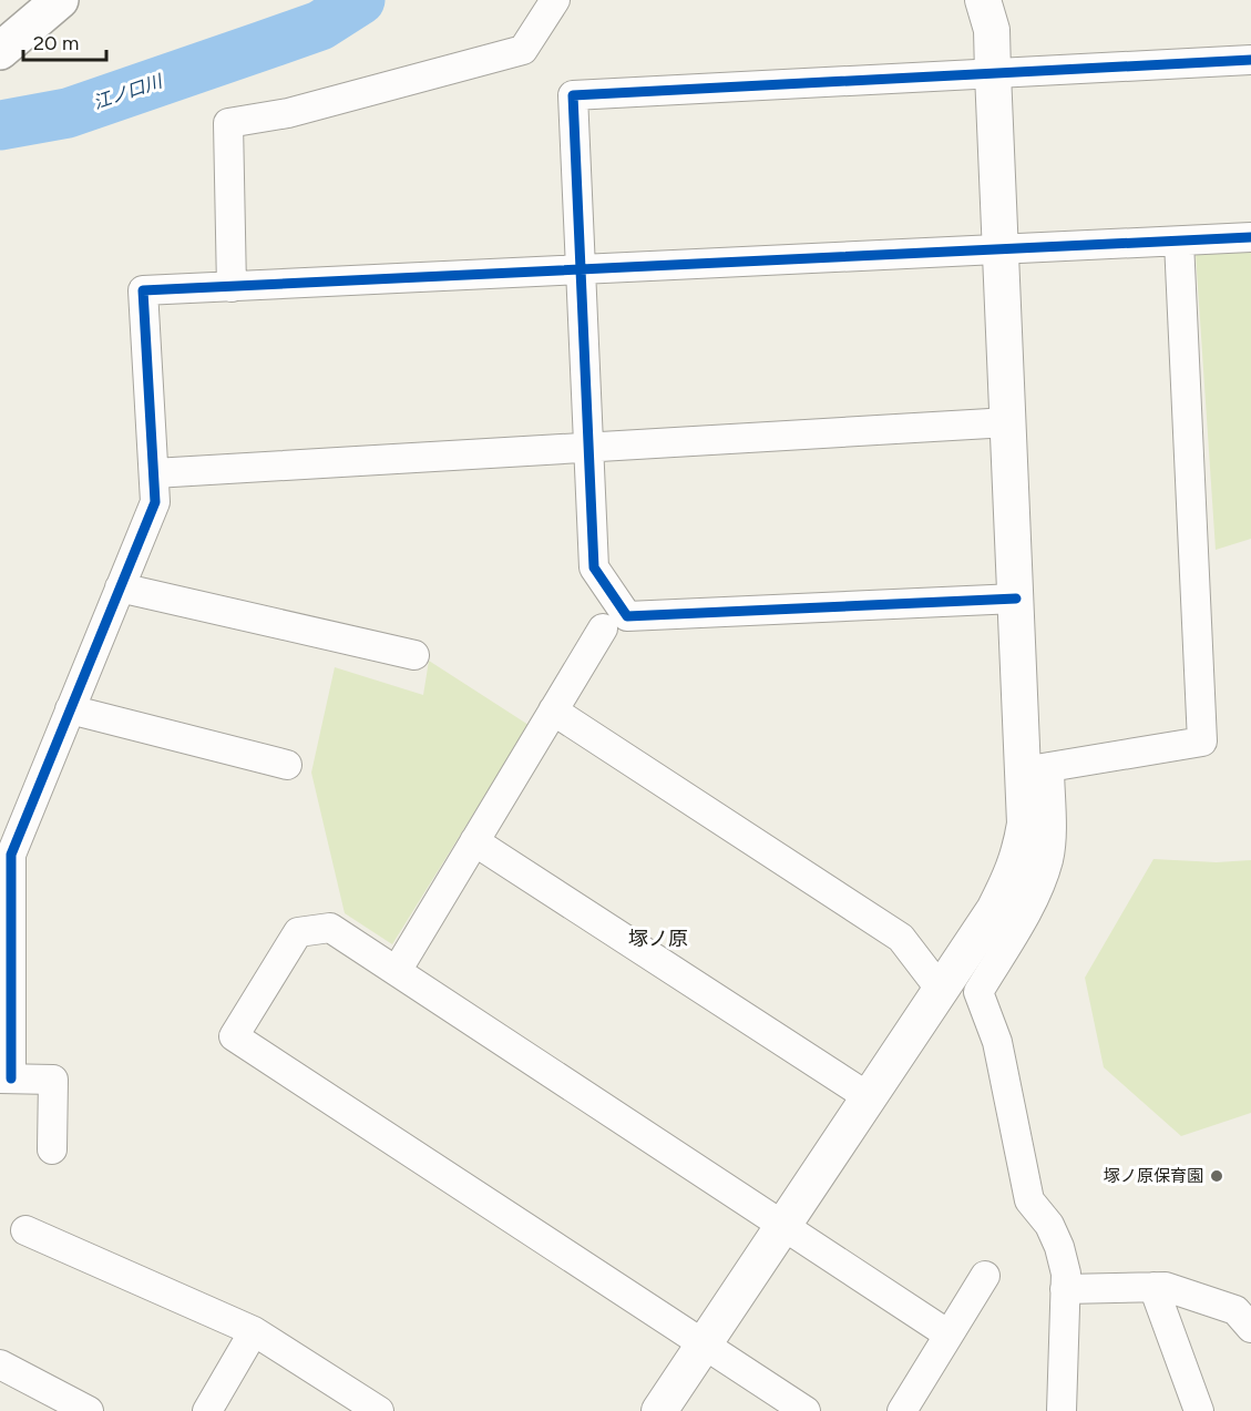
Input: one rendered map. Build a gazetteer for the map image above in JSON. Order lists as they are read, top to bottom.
{
  "districts": ["塚ノ原"],
  "water": ["江ノ口川"],
  "places": ["塚ノ原保育園"],
  "scale_bar": "20 m"
}
